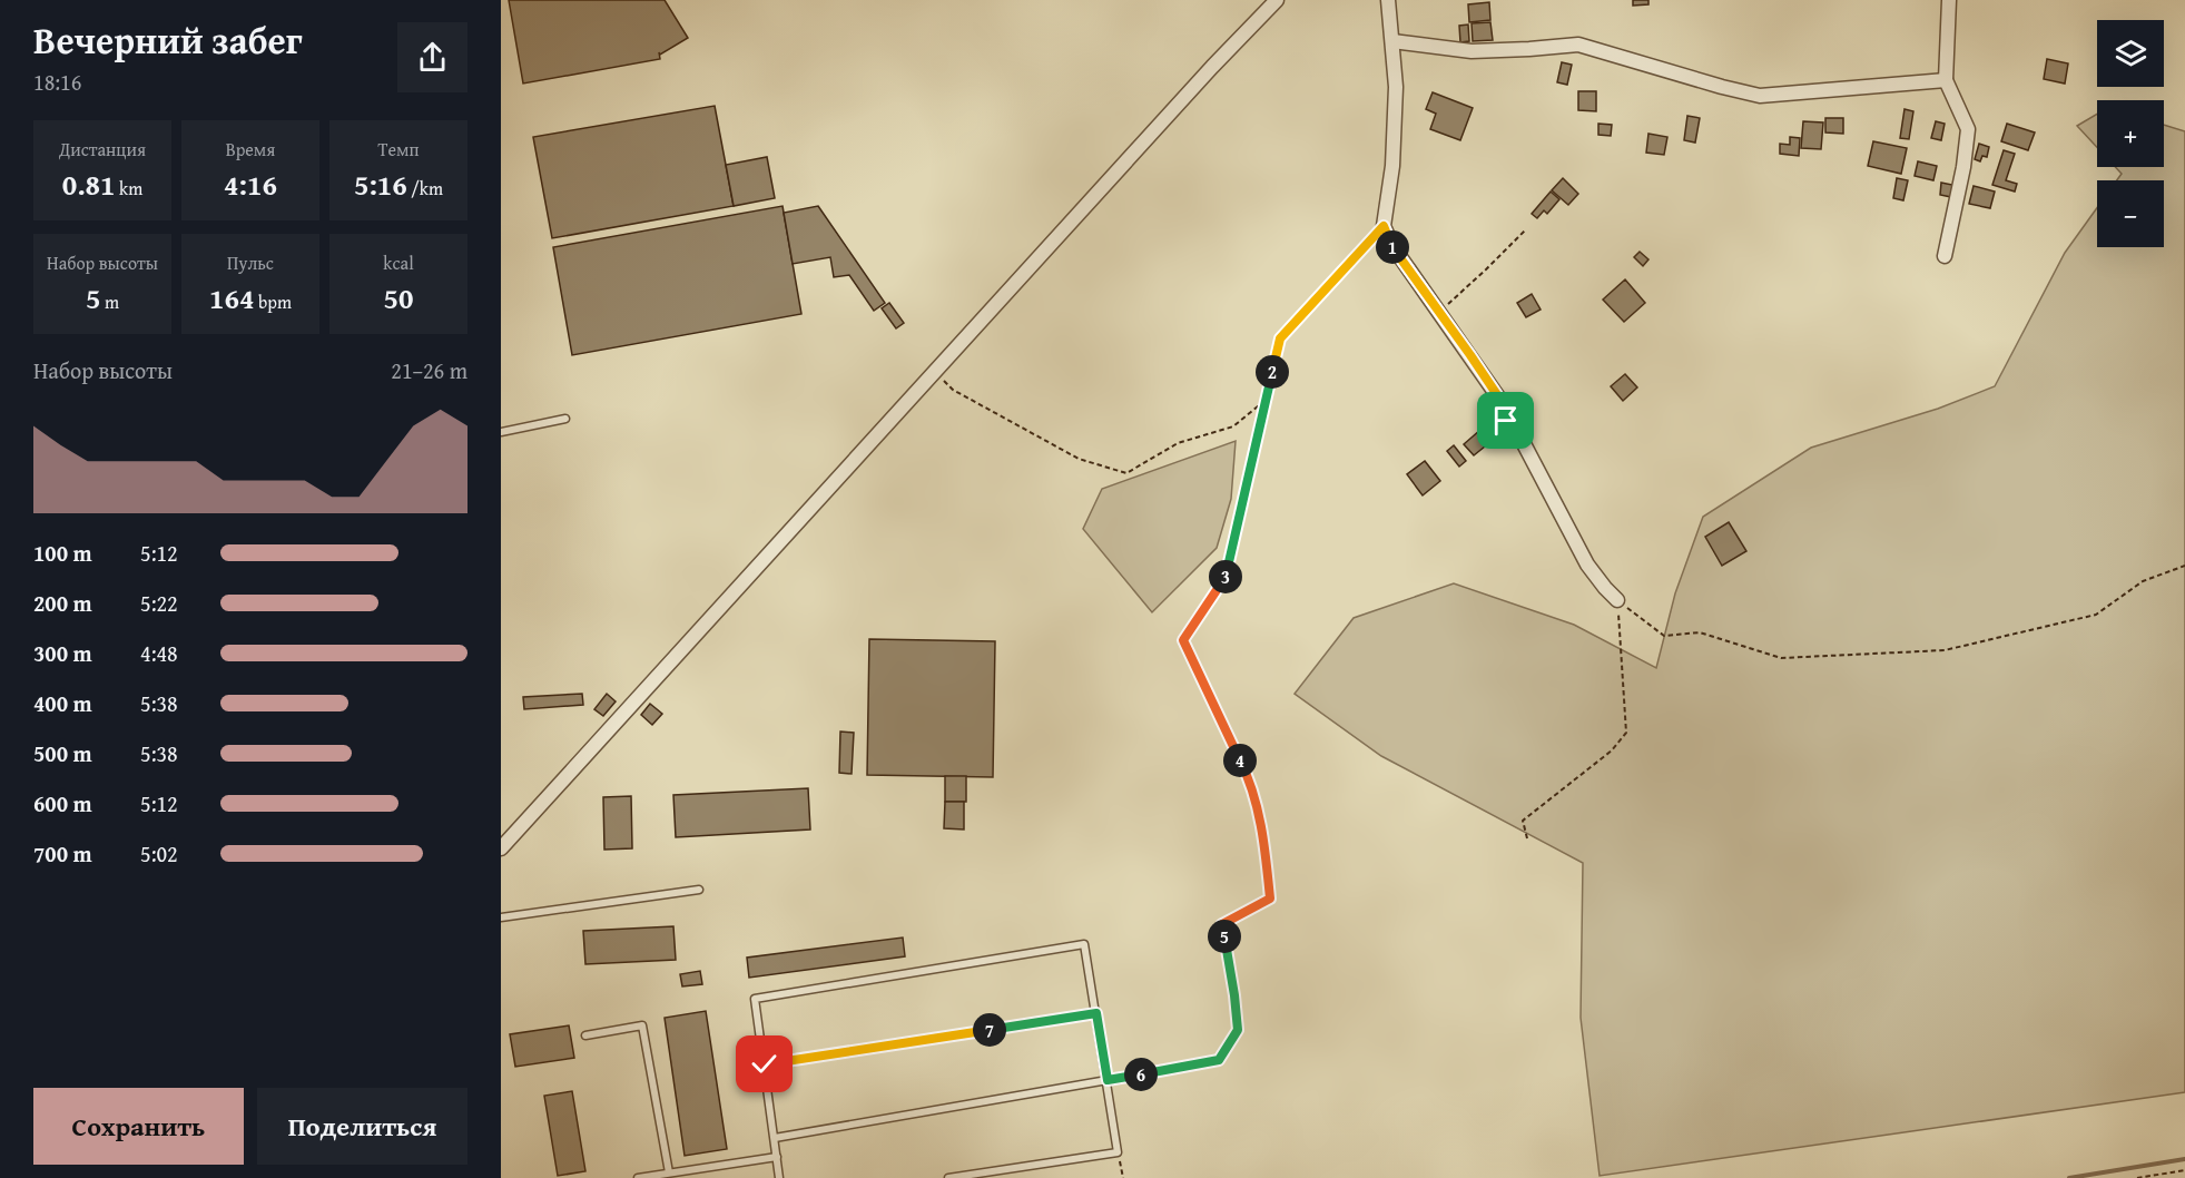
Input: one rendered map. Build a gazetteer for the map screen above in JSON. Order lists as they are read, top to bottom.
{
  "page": {
    "heading": ["Вечерний забег", "18:16"],
    "map_buttons": ["+", "−"],
    "stats": [
      ["Дистанция", "0.81 km"],
      ["Время", "4:16"],
      ["Темп", "5:16 /km"],
      ["Набор высоты", "5 m"],
      ["Пульс", "164 bpm"],
      ["kcal", "50"]
    ],
    "pins": [
      "1",
      "2",
      "3",
      "4",
      "5",
      "7",
      "6"
    ],
    "chart": ["Набор высоты", "21–26 m"],
    "list": [
      {
        "name": "100 m",
        "note": "5:12"
      },
      {
        "name": "200 m",
        "note": "5:22"
      },
      {
        "name": "300 m",
        "note": "4:48"
      },
      {
        "name": "400 m",
        "note": "5:38"
      },
      {
        "name": "500 m",
        "note": "5:38"
      },
      {
        "name": "600 m",
        "note": "5:12"
      },
      {
        "name": "700 m",
        "note": "5:02"
      }
    ],
    "buttons": ["Сохранить", "Поделиться"]
  }
}
